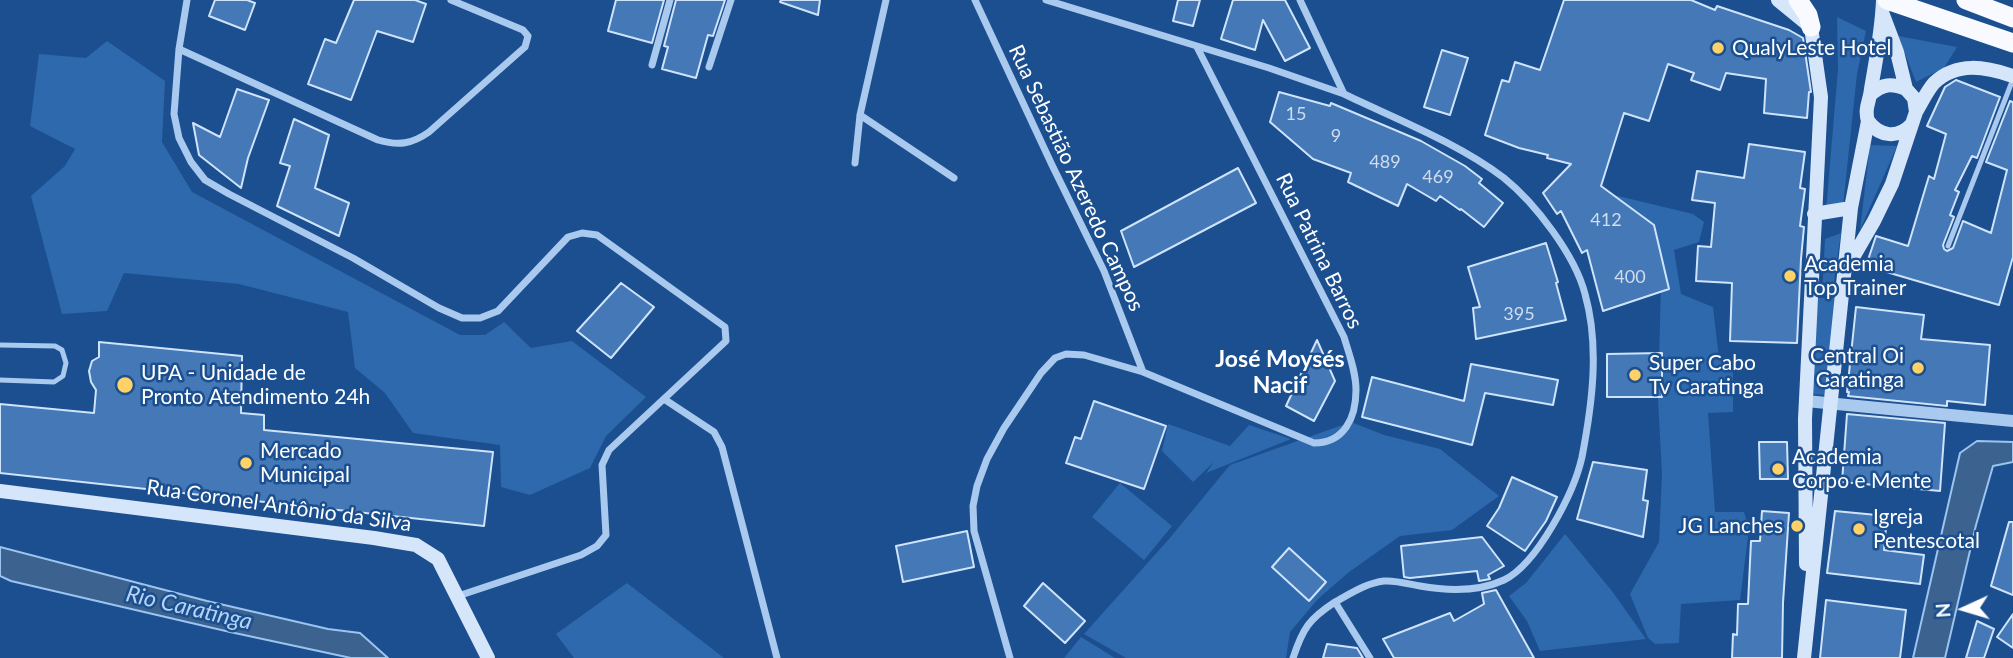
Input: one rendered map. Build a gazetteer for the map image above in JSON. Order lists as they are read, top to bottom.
{
  "streets": {
    "main road": ["Rua Coronel Antônio da Silva"],
    "street": ["Rua Sebastião Azeredo Campos", "Rua Patrina Barros"]
  },
  "crossings": [
    ["Rua Sebastião Azeredo Campos", "Rua Patrina Barros"]
  ],
  "districts": ["José Moysés Nacif"],
  "water": ["Rio Caratinga"],
  "places": [
    "QualyLeste Hotel",
    "Academia Top Trainer",
    "Central Oi Caratinga",
    "Super Cabo Tv Caratinga",
    "UPA - Unidade de Pronto Atendimento 24h",
    "Mercado Municipal",
    "Academia Corpo e Mente",
    "JG Lanches",
    "Igreja Pentescotal"
  ],
  "house_numbers": [
    "15",
    "9",
    "489",
    "469",
    "412",
    "400",
    "395"
  ],
  "north": "left"
}
